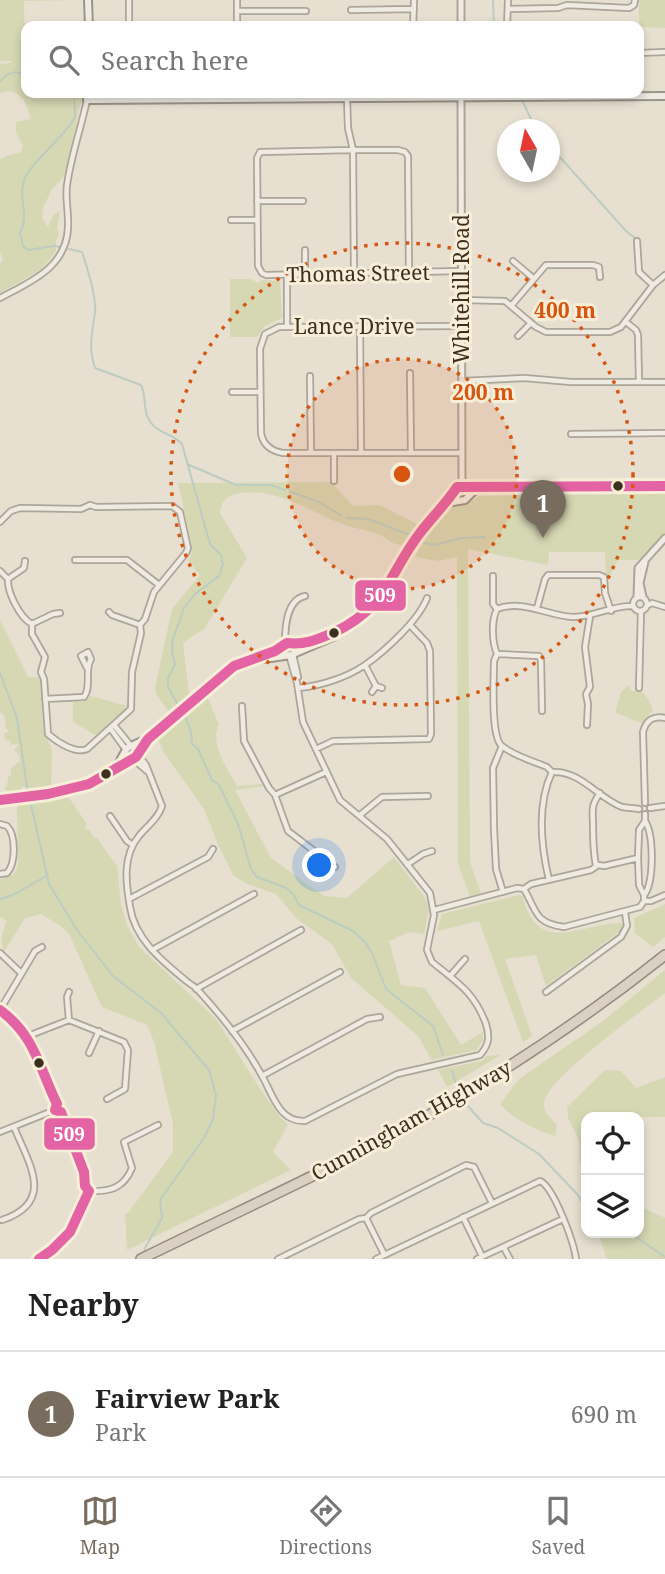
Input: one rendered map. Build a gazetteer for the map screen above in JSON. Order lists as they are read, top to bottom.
{
  "streets": {
    "highway": ["Cunningham Highway"],
    "street": ["Thomas Street", "Whitehill Road", "Lance Drive"]
  },
  "crossings": [
    ["Thomas Street", "Whitehill Road"],
    ["Whitehill Road", "Lance Drive"]
  ],
  "lines": ["transit line 509"],
  "north": "top",
  "page": {
    "search": "Search here",
    "pins": "1",
    "heading": "Nearby",
    "list": [
      {
        "mark": "1",
        "name": "Fairview Park",
        "note": "Park",
        "value": "690 m"
      }
    ],
    "nav": ["Map", "Directions", "Saved"]
  },
  "rings": ["400 m", "200 m"]
}
